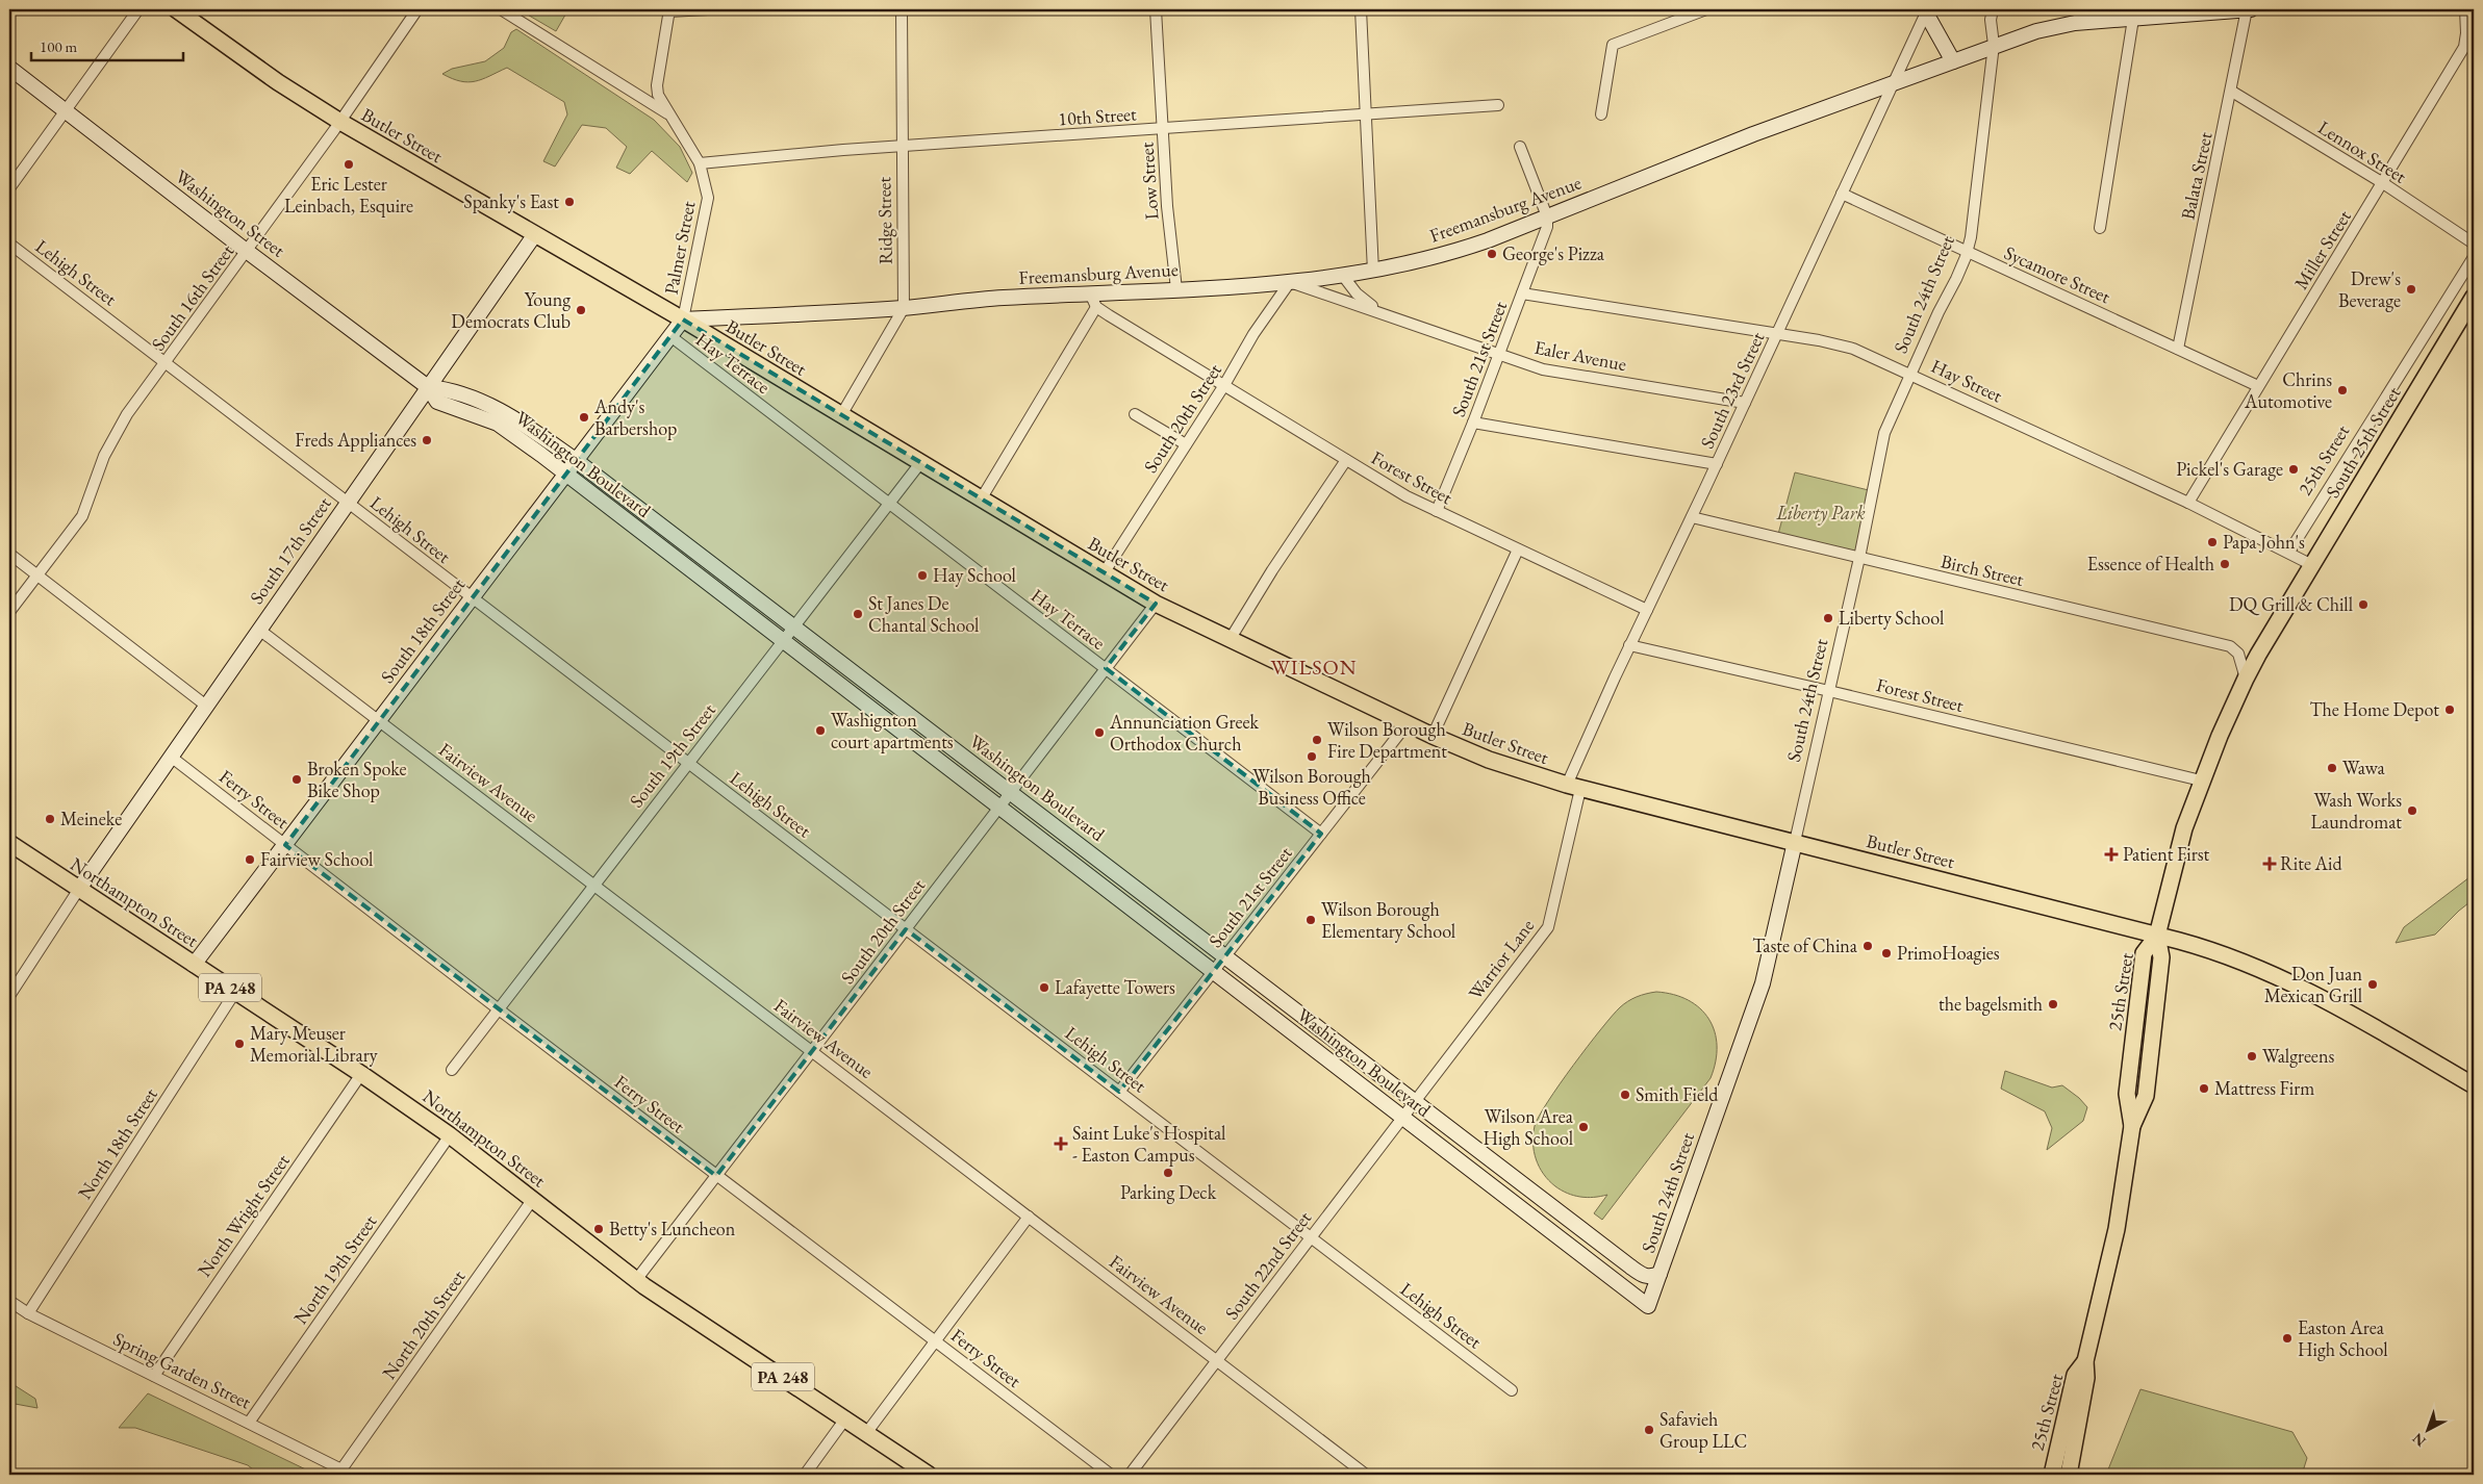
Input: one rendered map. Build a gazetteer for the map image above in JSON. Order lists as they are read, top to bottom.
{
  "streets": {
    "main road": [
      "Butler Street",
      "South 25th Street",
      "25th Street",
      "Northampton Street",
      "PA 248"
    ],
    "street": [
      "10th Street",
      "Lennox Street",
      "Balata Street",
      "Low Street",
      "Freemansburg Avenue",
      "Washington Street",
      "Ridge Street",
      "Palmer Street",
      "Miller Street",
      "Lehigh Street",
      "Sycamore Street",
      "South 24th Street",
      "South 16th Street",
      "Ealer Avenue",
      "South 21st Street",
      "Hay Terrace",
      "Hay Street",
      "South 23rd Street",
      "South 20th Street",
      "Washington Boulevard",
      "Forest Street",
      "South 17th Street",
      "Birch Street",
      "South 18th Street",
      "South 19th Street",
      "Fairview Avenue",
      "Ferry Street",
      "Warrior Lane",
      "North 18th Street",
      "North Wright Street",
      "South 22nd Street",
      "North 19th Street",
      "North 20th Street",
      "Spring Garden Street"
    ]
  },
  "crossings": [
    ["10th Street", "Low Street"],
    ["10th Street", "Ridge Street"],
    ["10th Street", "Palmer Street"],
    ["Butler Street", "Freemansburg Avenue"],
    ["Butler Street", "Palmer Street"],
    ["Butler Street", "South 24th Street"],
    ["Butler Street", "South 16th Street"],
    ["Butler Street", "South 21st Street"],
    ["Butler Street", "South 23rd Street"],
    ["Butler Street", "South 20th Street"],
    ["Butler Street", "South 25th Street"],
    ["Butler Street", "25th Street"],
    ["Butler Street", "South 17th Street"],
    ["Butler Street", "South 18th Street"],
    ["Butler Street", "South 19th Street"],
    ["Butler Street", "Warrior Lane"],
    ["Lennox Street", "Balata Street"],
    ["Lennox Street", "Miller Street"],
    ["Balata Street", "Freemansburg Avenue"],
    ["Balata Street", "Sycamore Street"],
    ["Low Street", "Freemansburg Avenue"],
    ["Freemansburg Avenue", "Ridge Street"],
    ["Freemansburg Avenue", "Palmer Street"],
    ["Freemansburg Avenue", "South 24th Street"],
    ["Freemansburg Avenue", "Ealer Avenue"],
    ["Freemansburg Avenue", "South 21st Street"],
    ["Freemansburg Avenue", "South 23rd Street"],
    ["Freemansburg Avenue", "South 20th Street"],
    ["Freemansburg Avenue", "Forest Street"],
    ["Freemansburg Avenue", "South 18th Street"],
    ["Washington Street", "South 16th Street"],
    ["Washington Street", "Washington Boulevard"],
    ["Washington Street", "South 17th Street"],
    ["Palmer Street", "South 18th Street"],
    ["Miller Street", "Sycamore Street"],
    ["Miller Street", "Hay Street"],
    ["Lehigh Street", "South 16th Street"],
    ["Lehigh Street", "South 21st Street"],
    ["Lehigh Street", "South 20th Street"],
    ["Lehigh Street", "South 17th Street"],
    ["Lehigh Street", "South 18th Street"],
    ["Lehigh Street", "South 19th Street"],
    ["Lehigh Street", "South 22nd Street"],
    ["Sycamore Street", "South 24th Street"],
    ["Sycamore Street", "South 23rd Street"],
    ["South 24th Street", "Hay Street"],
    ["South 24th Street", "Washington Boulevard"],
    ["South 24th Street", "Forest Street"],
    ["South 24th Street", "Birch Street"],
    ["Ealer Avenue", "South 21st Street"],
    ["Ealer Avenue", "South 23rd Street"],
    ["Ealer Avenue", "South 20th Street"],
    ["South 21st Street", "Hay Terrace"],
    ["South 21st Street", "Hay Street"],
    ["South 21st Street", "Washington Boulevard"],
    ["South 21st Street", "Forest Street"],
    ["Hay Terrace", "South 20th Street"],
    ["Hay Terrace", "South 18th Street"],
    ["Hay Terrace", "South 19th Street"],
    ["Hay Street", "South 23rd Street"],
    ["Hay Street", "South 25th Street"],
    ["Hay Street", "25th Street"],
    ["South 23rd Street", "Forest Street"],
    ["South 23rd Street", "Birch Street"],
    ["South 23rd Street", "Warrior Lane"],
    ["South 20th Street", "Washington Boulevard"],
    ["South 20th Street", "Forest Street"],
    ["South 20th Street", "Fairview Avenue"],
    ["South 20th Street", "Ferry Street"],
    ["South 20th Street", "Northampton Street"],
    ["South 25th Street", "25th Street"],
    ["South 25th Street", "Forest Street"],
    ["South 25th Street", "Birch Street"],
    ["Washington Boulevard", "South 17th Street"],
    ["Washington Boulevard", "South 18th Street"],
    ["Washington Boulevard", "South 19th Street"],
    ["Washington Boulevard", "Warrior Lane"],
    ["Washington Boulevard", "South 22nd Street"],
    ["South 17th Street", "Fairview Avenue"],
    ["South 17th Street", "Ferry Street"],
    ["South 17th Street", "Northampton Street"],
    ["South 18th Street", "Fairview Avenue"],
    ["South 18th Street", "Ferry Street"],
    ["South 18th Street", "Northampton Street"],
    ["South 19th Street", "Fairview Avenue"],
    ["South 19th Street", "Ferry Street"],
    ["Fairview Avenue", "South 22nd Street"],
    ["Northampton Street", "North 18th Street"],
    ["Northampton Street", "North Wright Street"],
    ["Northampton Street", "North 19th Street"],
    ["Northampton Street", "North 20th Street"],
    ["Warrior Lane", "South 22nd Street"],
    ["North 18th Street", "Spring Garden Street"],
    ["North Wright Street", "Spring Garden Street"],
    ["North 19th Street", "Spring Garden Street"],
    ["North 20th Street", "Spring Garden Street"]
  ],
  "districts": ["WILSON"],
  "parks": ["Liberty Park"],
  "places": {
    "other": [
      "Eric Lester Leinbach, Esquire",
      "Spanky's East",
      "George's Pizza",
      "Drew's Beverage",
      "Young Democrats Club",
      "Chrins Automotive",
      "Andy's Barbershop",
      "Freds Appliances",
      "Pickel's Garage",
      "Papa John's",
      "Essence of Health",
      "Hay School",
      "DQ Grill & Chill",
      "St Janes De Chantal School",
      "Liberty School",
      "The Home Depot",
      "Washignton court apartments",
      "Annunciation Greek Orthodox Church",
      "Wilson Borough Fire Department",
      "Wilson Borough Business Office",
      "Wawa",
      "Broken Spoke Bike Shop",
      "Wash Works Laundromat",
      "Meineke",
      "Fairview School",
      "Wilson Borough Elementary School",
      "Taste of China",
      "PrimoHoagies",
      "Don Juan Mexican Grill",
      "Lafayette Towers",
      "the bagelsmith",
      "Mary Meuser Memorial Library",
      "Walgreens",
      "Mattress Firm",
      "Smith Field",
      "Wilson Area High School",
      "Parking Deck",
      "Betty's Luncheon",
      "Easton Area High School",
      "Safavieh Group LLC"
    ],
    "health": ["Patient First", "Rite Aid", "Saint Luke's Hospital - Easton Campus"]
  },
  "scale_bar": "100 m",
  "north": "bottom left"
}
